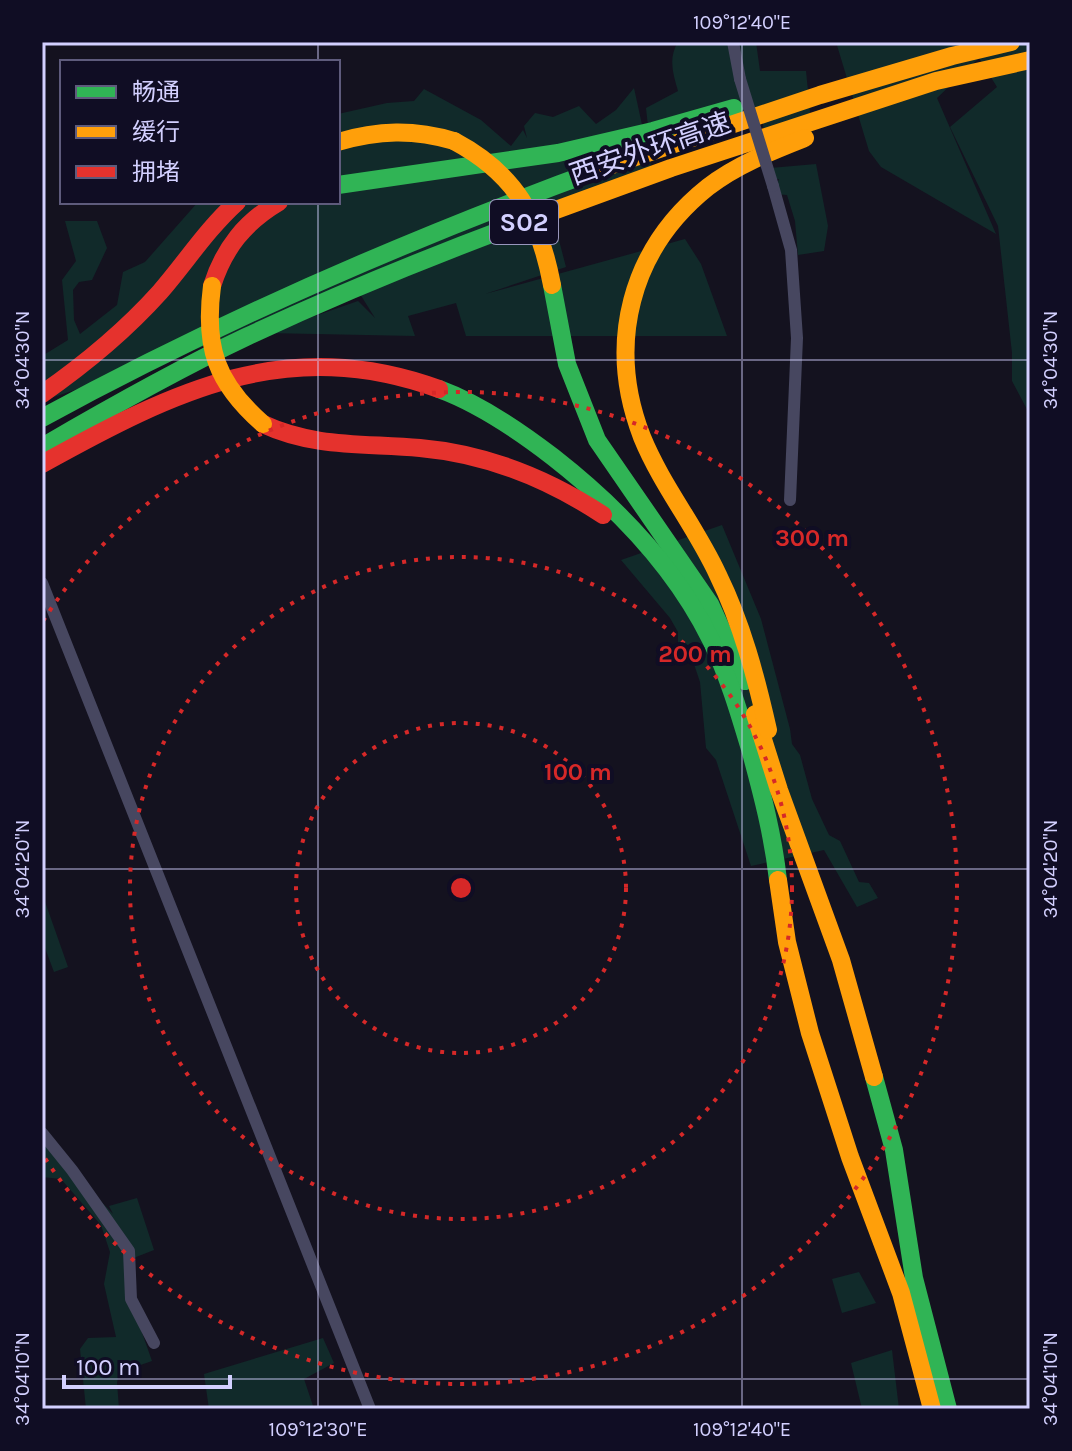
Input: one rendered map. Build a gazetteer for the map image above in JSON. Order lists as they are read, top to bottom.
{
  "streets": {
    "highway": ["西安外环高速", "S02"]
  },
  "legend": ["畅通", "缓行", "拥堵"],
  "scale_bar": "100 m",
  "coordinates": [
    "109°12'40\"E",
    "34°04'30\"N",
    "34°04'20\"N",
    "34°04'10\"N",
    "109°12'30\"E"
  ],
  "rings": ["300 m", "200 m", "100 m"]
}
